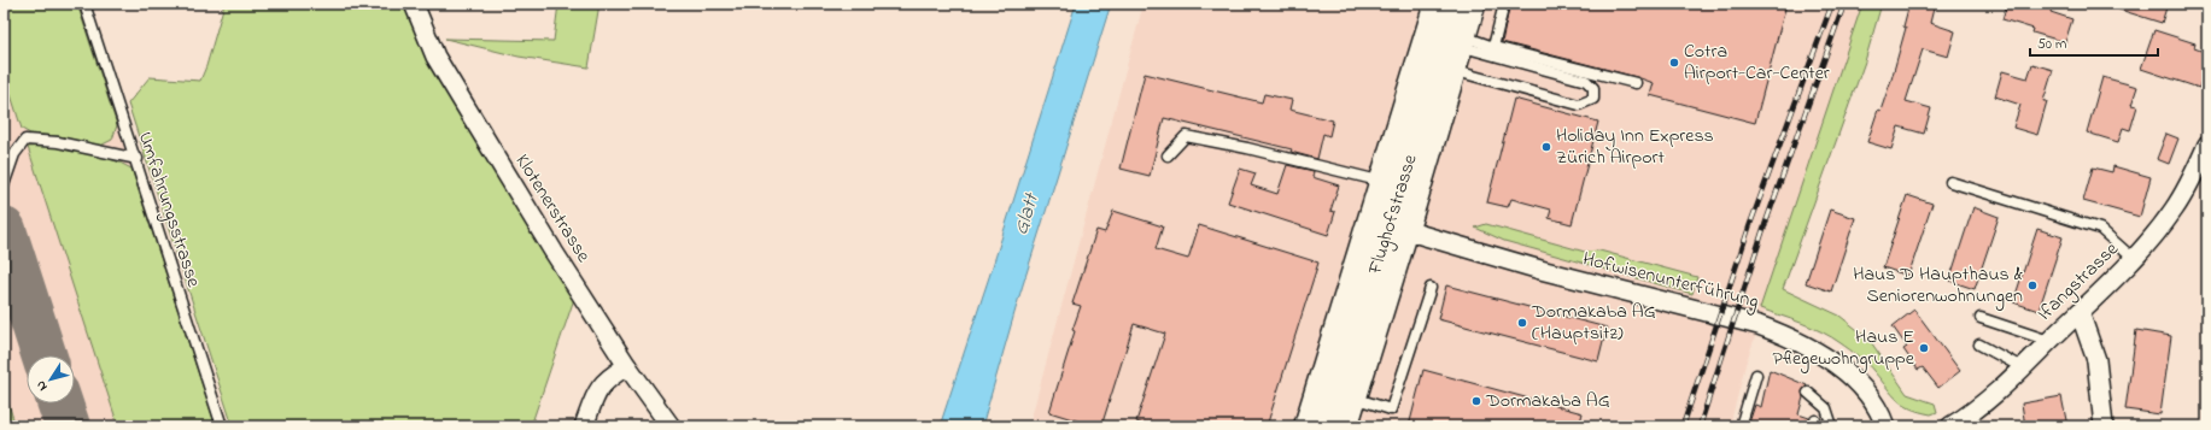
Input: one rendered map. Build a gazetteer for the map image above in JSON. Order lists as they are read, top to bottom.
{
  "streets": {
    "main road": ["Flughofstrasse"],
    "street": ["Klotenerstrasse", "Hofwisenunterführung", "Ifangstrasse"],
    "lane": ["Umfahrungsstrasse"]
  },
  "water": ["Glatt"],
  "places": [
    "Cotra Airport-Car-Center",
    "Holiday Inn Express Zürich Airport",
    "Haus D Haupthaus & Seniorenwohnungen",
    "Dormakaba AG (Hauptsitz)",
    "Haus E Pflegewohngruppe",
    "Dormakaba AG"
  ],
  "scale_bar": "50 m",
  "north": "bottom left"
}
